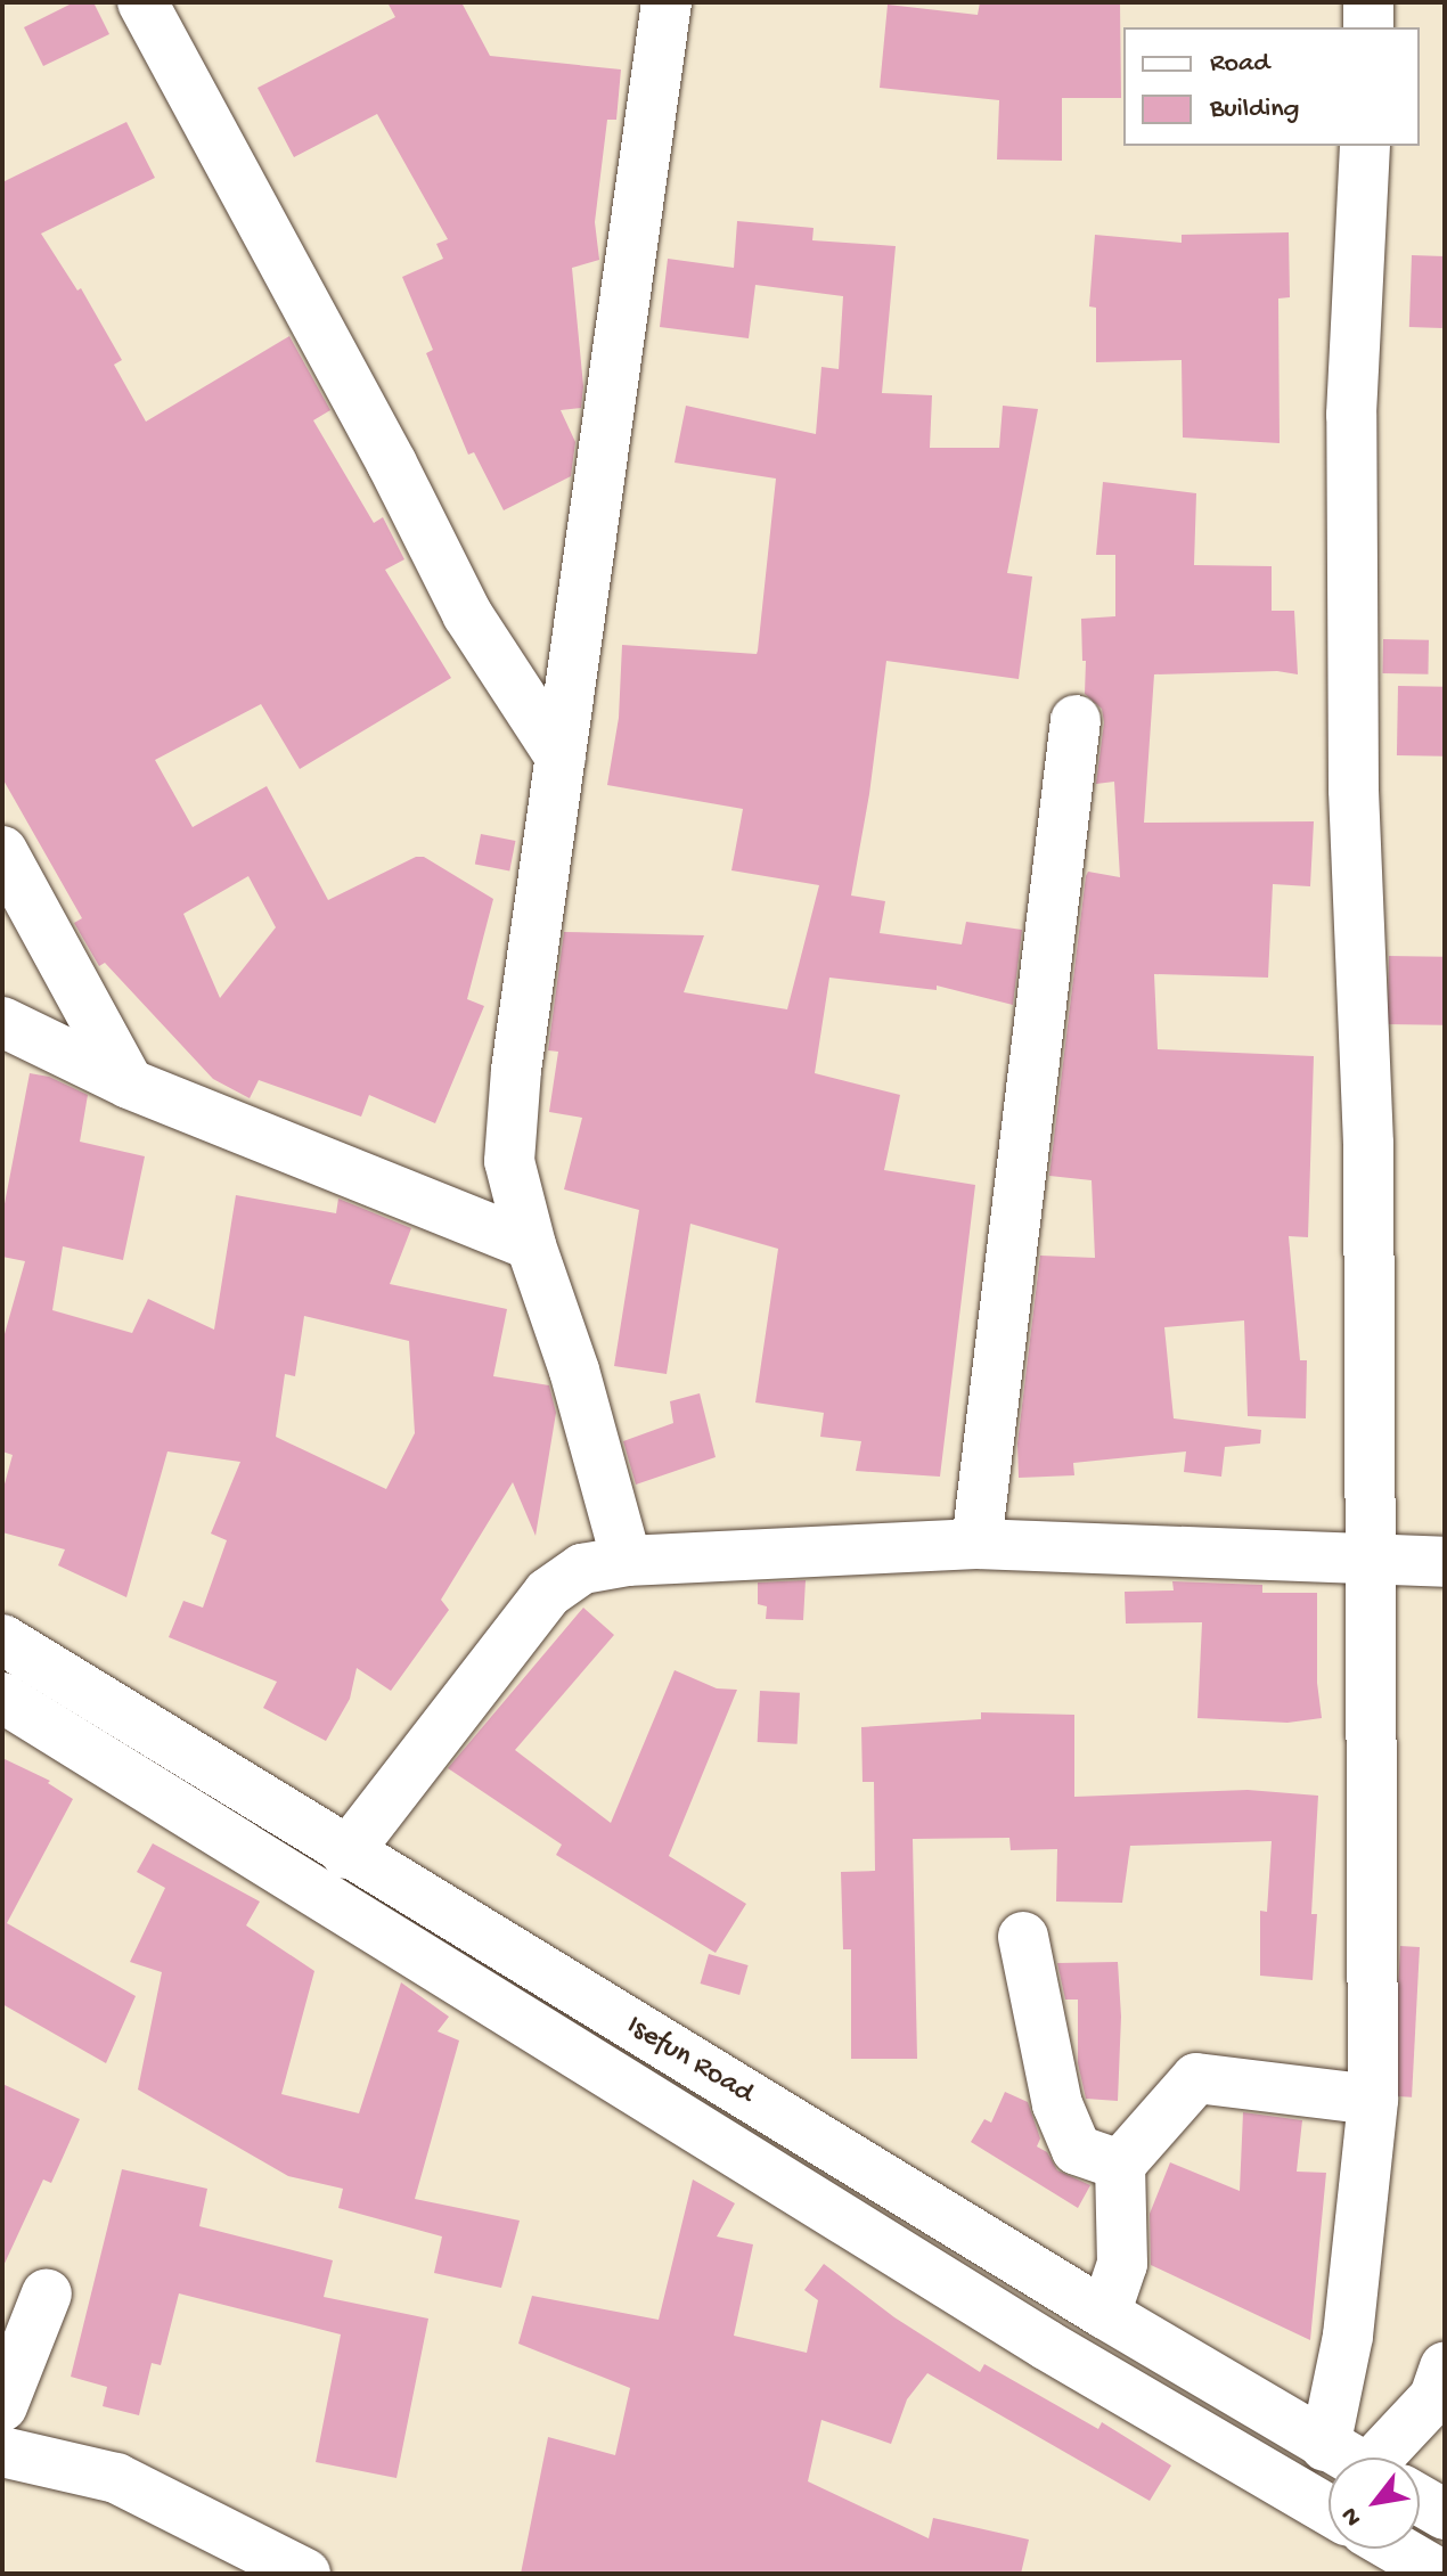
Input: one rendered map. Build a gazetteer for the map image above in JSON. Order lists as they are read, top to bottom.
{
  "streets": {
    "street": ["Isefun Road"]
  },
  "legend": ["Road", "Building"],
  "north": "bottom left"
}
